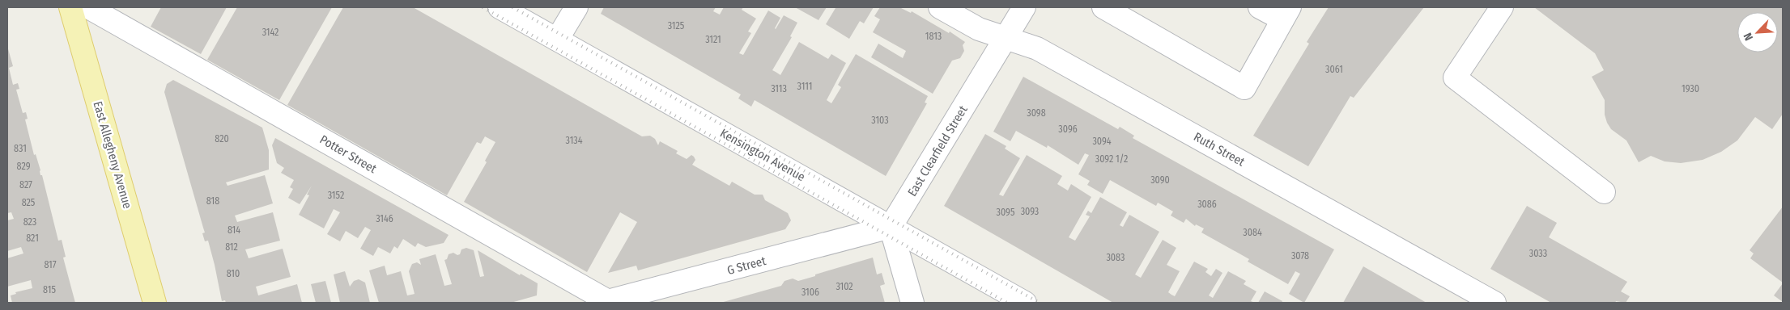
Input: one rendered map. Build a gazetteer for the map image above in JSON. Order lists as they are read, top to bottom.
{
  "streets": {
    "main road": ["East Allegheny Avenue"],
    "street": [
      "Ruth Street",
      "East Clearfield Street",
      "Potter Street",
      "Kensington Avenue",
      "G Street"
    ]
  },
  "crossings": [
    ["Ruth Street", "East Clearfield Street"],
    ["East Clearfield Street", "Kensington Avenue"],
    ["East Clearfield Street", "G Street"],
    ["Potter Street", "G Street"],
    ["Kensington Avenue", "G Street"]
  ],
  "house_numbers": [
    "3125",
    "3142",
    "1813",
    "3121",
    "3061",
    "3111",
    "3113",
    "1930",
    "3098",
    "3103",
    "3096",
    "820",
    "3134",
    "3094",
    "831",
    "3092 1/2",
    "829",
    "3090",
    "827",
    "3152",
    "818",
    "825",
    "3086",
    "3093",
    "3095",
    "3146",
    "823",
    "814",
    "3084",
    "821",
    "812",
    "3033",
    "3078",
    "3083",
    "817",
    "810",
    "3102",
    "815",
    "3106"
  ],
  "north": "bottom left"
}
